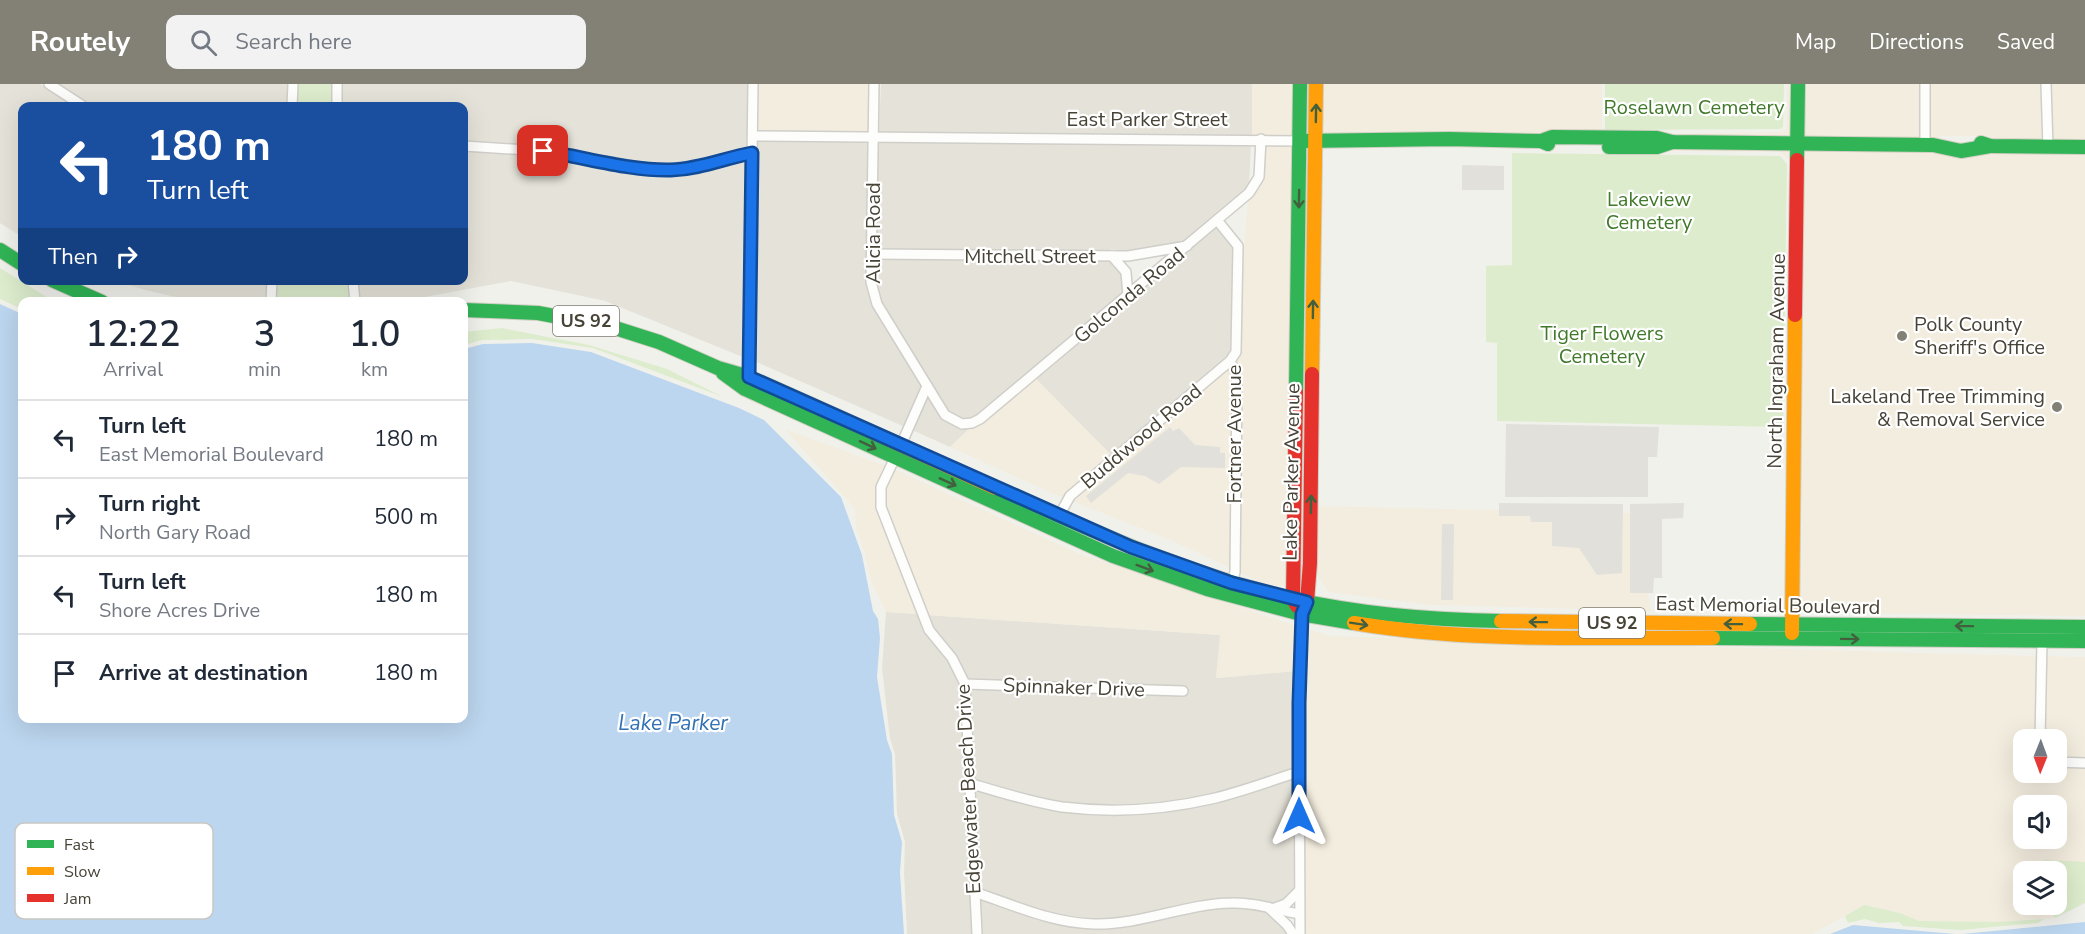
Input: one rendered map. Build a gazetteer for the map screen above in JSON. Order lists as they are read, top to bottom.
{
  "streets": {
    "main road": [
      "East Parker Street",
      "US 92",
      "North Ingraham Avenue",
      "Lake Parker Avenue",
      "East Memorial Boulevard"
    ],
    "street": [
      "Alicia Road",
      "Mitchell Street",
      "Golconda Road",
      "Fortner Avenue",
      "Buddwood Road",
      "Spinnaker Drive",
      "Edgewater Beach Drive"
    ]
  },
  "crossings": [
    ["East Parker Street", "Alicia Road"],
    ["East Parker Street", "Golconda Road"],
    ["East Parker Street", "North Ingraham Avenue"],
    ["East Parker Street", "Lake Parker Avenue"],
    ["Alicia Road", "Mitchell Street"],
    ["Alicia Road", "Golconda Road"],
    ["Alicia Road", "Edgewater Beach Drive"],
    ["Mitchell Street", "Golconda Road"],
    ["Golconda Road", "Fortner Avenue"],
    ["North Ingraham Avenue", "East Memorial Boulevard"],
    ["Fortner Avenue", "Buddwood Road"],
    ["Fortner Avenue", "East Memorial Boulevard"],
    ["Buddwood Road", "East Memorial Boulevard"],
    ["Lake Parker Avenue", "East Memorial Boulevard"],
    ["East Memorial Boulevard", "Edgewater Beach Drive"],
    ["Spinnaker Drive", "Edgewater Beach Drive"]
  ],
  "water": ["Lake Parker"],
  "parks": ["Roselawn Cemetery", "Lakeview Cemetery", "Tiger Flowers Cemetery"],
  "places": ["Polk County Sheriff's Office", "Lakeland Tree Trimming & Removal Service"],
  "legend": ["Fast", "Slow", "Jam"],
  "north": "bottom",
  "page": {
    "header": "Routely",
    "search": "Search here",
    "nav": ["Map", "Directions", "Saved"],
    "turn": ["180 m", "Turn left"],
    "then": "Then",
    "eta": [
      "12:22",
      "Arrival",
      "3",
      "min",
      "1.0",
      "km"
    ],
    "list": [
      {
        "name": "Turn left",
        "note": "East Memorial Boulevard",
        "value": "180 m"
      },
      {
        "name": "Turn right",
        "note": "North Gary Road",
        "value": "500 m"
      },
      {
        "name": "Turn left",
        "note": "Shore Acres Drive",
        "value": "180 m"
      },
      {
        "name": "Arrive at destination",
        "value": "180 m"
      }
    ]
  }
}
